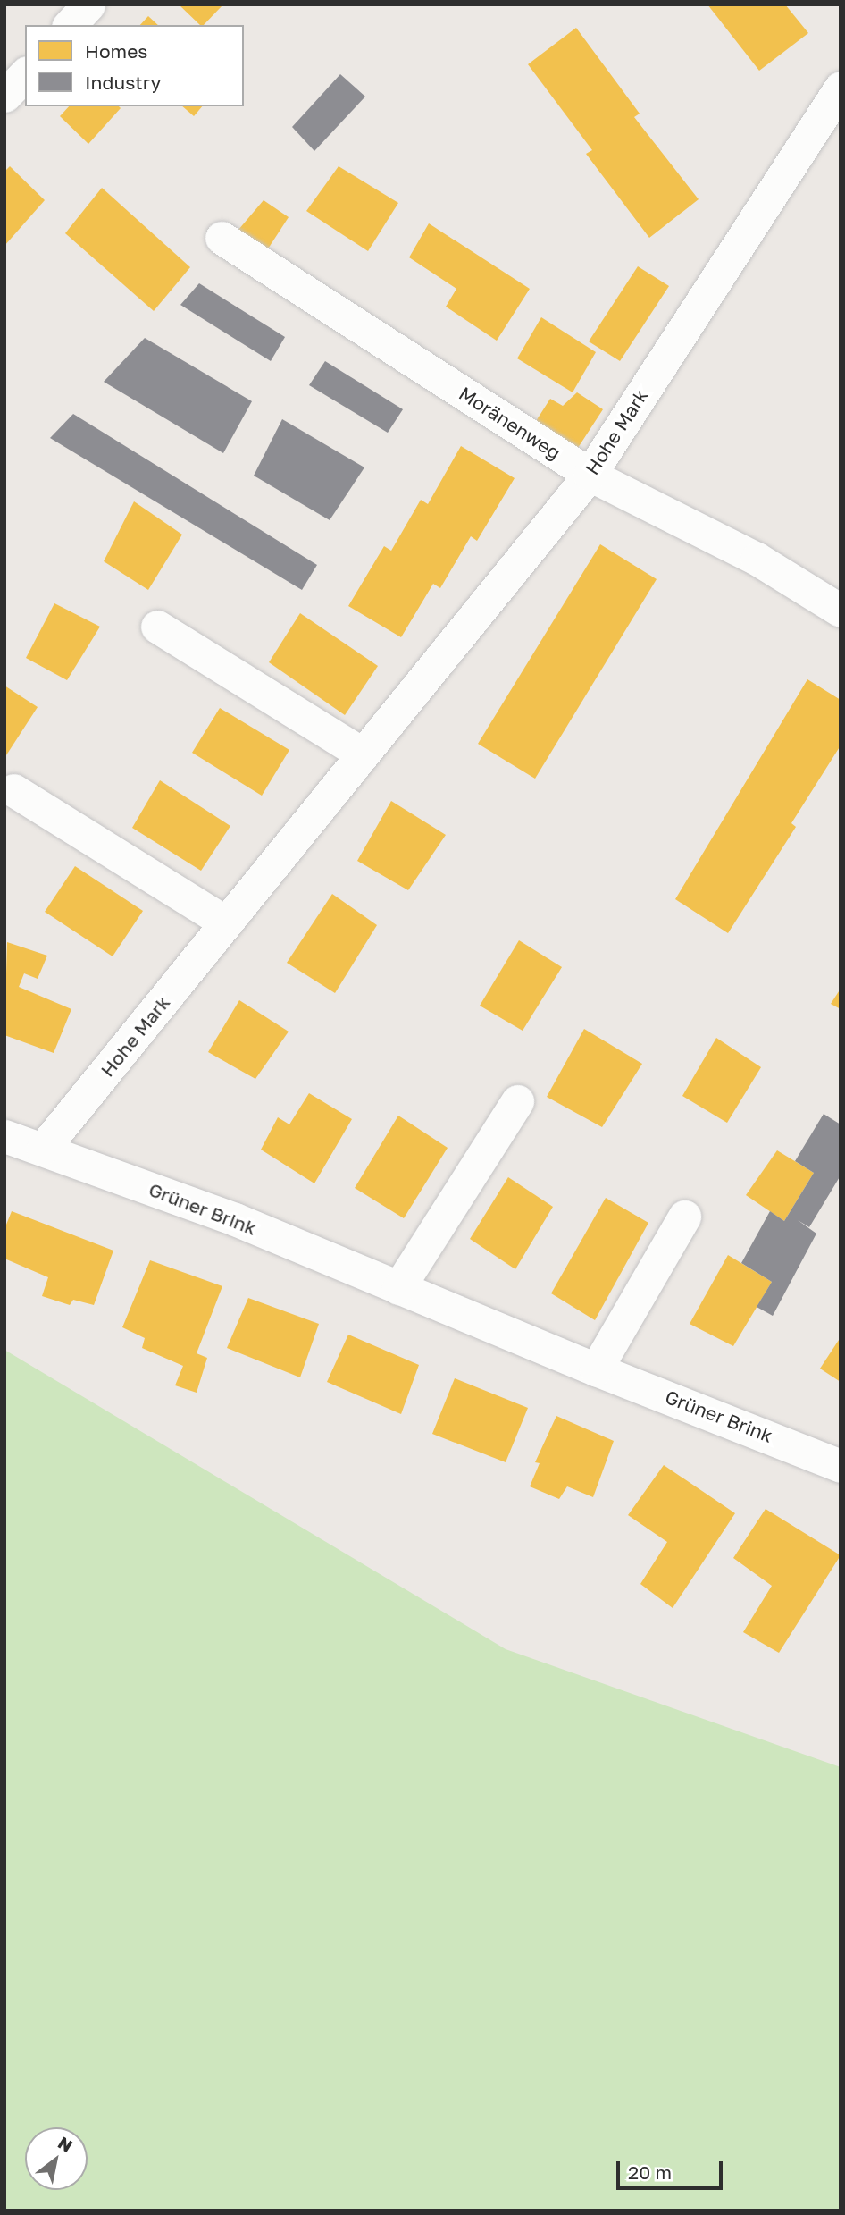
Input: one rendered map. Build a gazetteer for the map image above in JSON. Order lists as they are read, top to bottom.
{
  "streets": {
    "street": ["Moränenweg", "Hohe Mark", "Grüner Brink"]
  },
  "crossings": [
    ["Moränenweg", "Hohe Mark"],
    ["Hohe Mark", "Grüner Brink"]
  ],
  "legend": ["Homes", "Industry"],
  "scale_bar": "20 m",
  "north": "top right"
}
